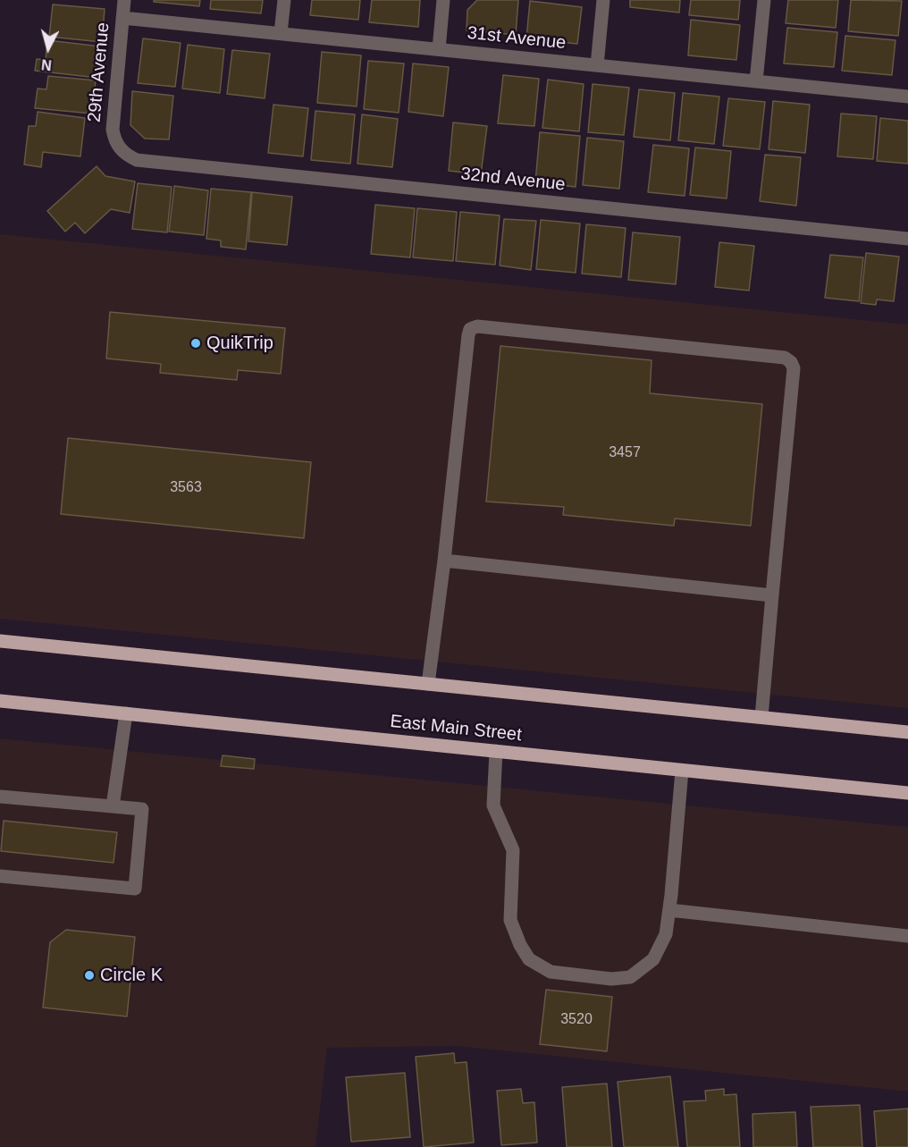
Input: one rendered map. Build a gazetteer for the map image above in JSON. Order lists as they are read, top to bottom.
{
  "streets": {
    "main road": ["East Main Street"],
    "lane": ["31st Avenue", "29th Avenue", "32nd Avenue"]
  },
  "crossings": [
    ["31st Avenue", "29th Avenue"],
    ["29th Avenue", "32nd Avenue"]
  ],
  "places": ["QuikTrip", "Circle K"],
  "house_numbers": ["3457", "3563", "3520"],
  "north": "bottom"
}
